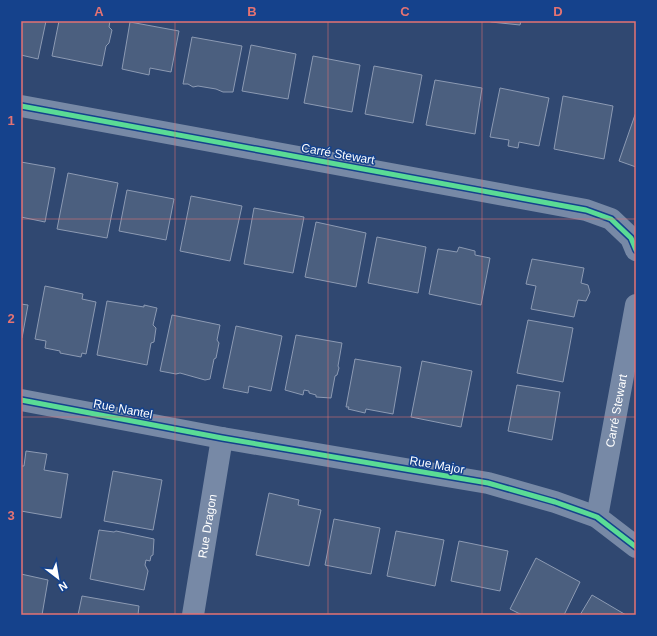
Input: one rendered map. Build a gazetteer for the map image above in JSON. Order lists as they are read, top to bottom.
{
  "streets": {
    "street": [
      "Carré Stewart",
      "Rue Nantel",
      "Rue Major",
      "Rue Dragon"
    ]
  },
  "crossings": [
    ["Carré Stewart", "Rue Major"],
    ["Rue Nantel", "Rue Major"],
    ["Rue Nantel", "Rue Dragon"],
    ["Rue Major", "Rue Dragon"]
  ],
  "north": "bottom right",
  "grid": {
    "columns": [
      "A",
      "B",
      "C",
      "D"
    ],
    "rows": ["1", "2", "3"]
  }
}
